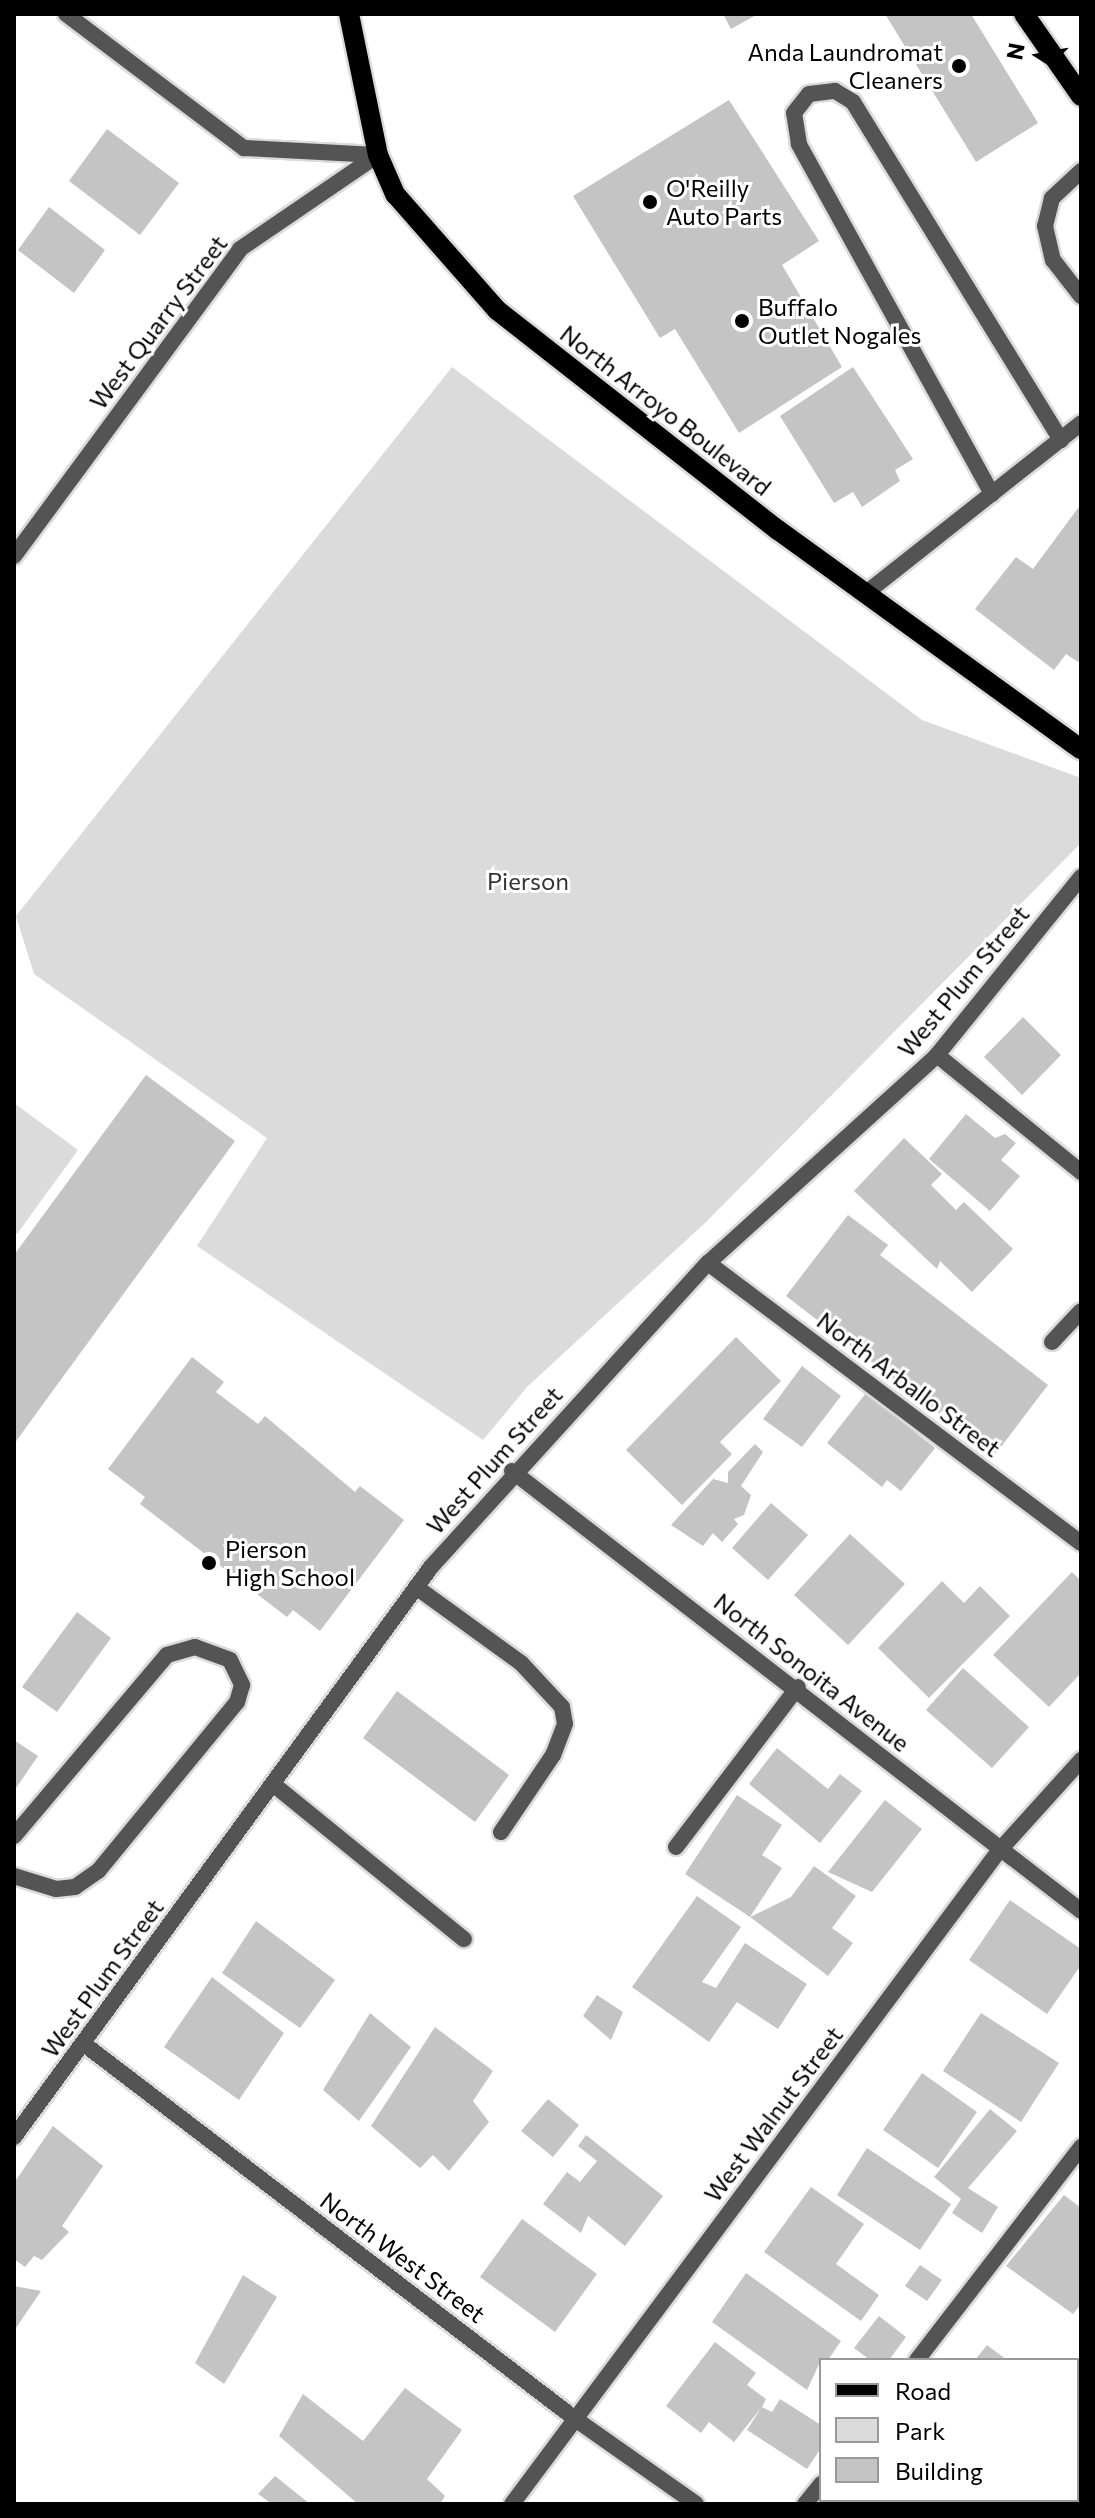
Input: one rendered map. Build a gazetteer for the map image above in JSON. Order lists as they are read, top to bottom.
{
  "streets": {
    "main road": ["North Arroyo Boulevard"],
    "street": [
      "West Quarry Street",
      "West Plum Street",
      "North Arballo Street",
      "North Sonoita Avenue",
      "West Walnut Street",
      "North West Street"
    ]
  },
  "crossings": [
    ["West Quarry Street", "North Arroyo Boulevard"],
    ["West Plum Street", "North Arballo Street"],
    ["West Plum Street", "North Sonoita Avenue"],
    ["West Plum Street", "North West Street"],
    ["North Sonoita Avenue", "West Walnut Street"],
    ["West Walnut Street", "North West Street"]
  ],
  "parks": ["Pierson"],
  "places": [
    "Anda Laundromat Cleaners",
    "O'Reilly Auto Parts",
    "Buffalo Outlet Nogales",
    "Pierson High School"
  ],
  "legend": ["Road", "Park", "Building"],
  "north": "left"
}
